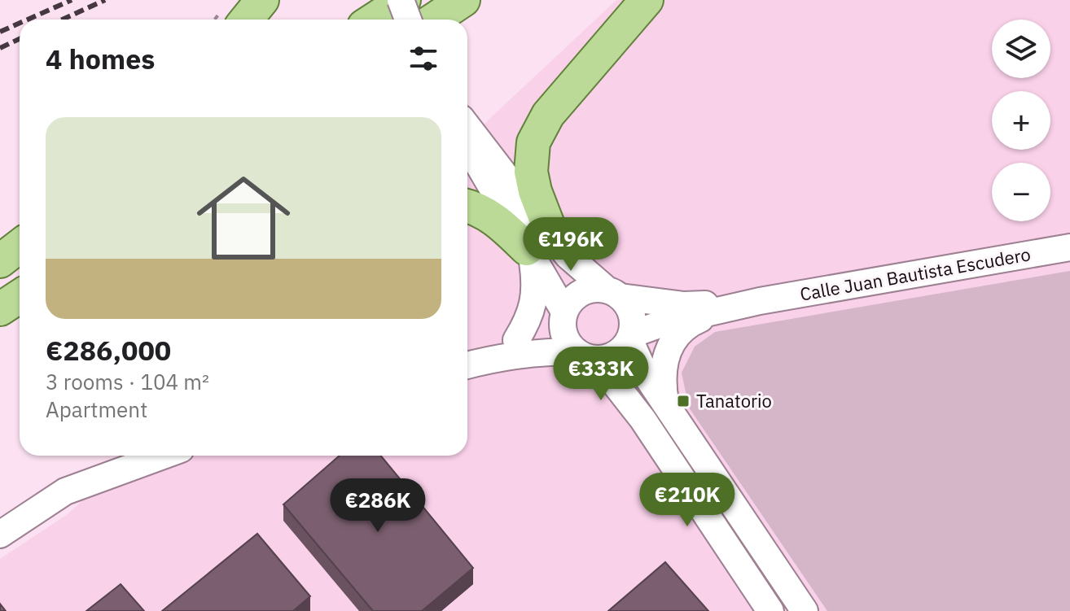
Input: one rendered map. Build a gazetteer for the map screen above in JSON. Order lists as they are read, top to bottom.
{
  "streets": {
    "street": ["Calle Juan Bautista Escudero"]
  },
  "places": {
    "transit": ["Tanatorio"]
  },
  "page": {
    "map_buttons": ["+", "−"],
    "heading": "4 homes",
    "list": [
      {
        "name": "€286,000",
        "note": "3 rooms · 104 m² · Apartment"
      }
    ],
    "price": [
      "€196K",
      "€333K",
      "€210K",
      "€286K"
    ]
  }
}
